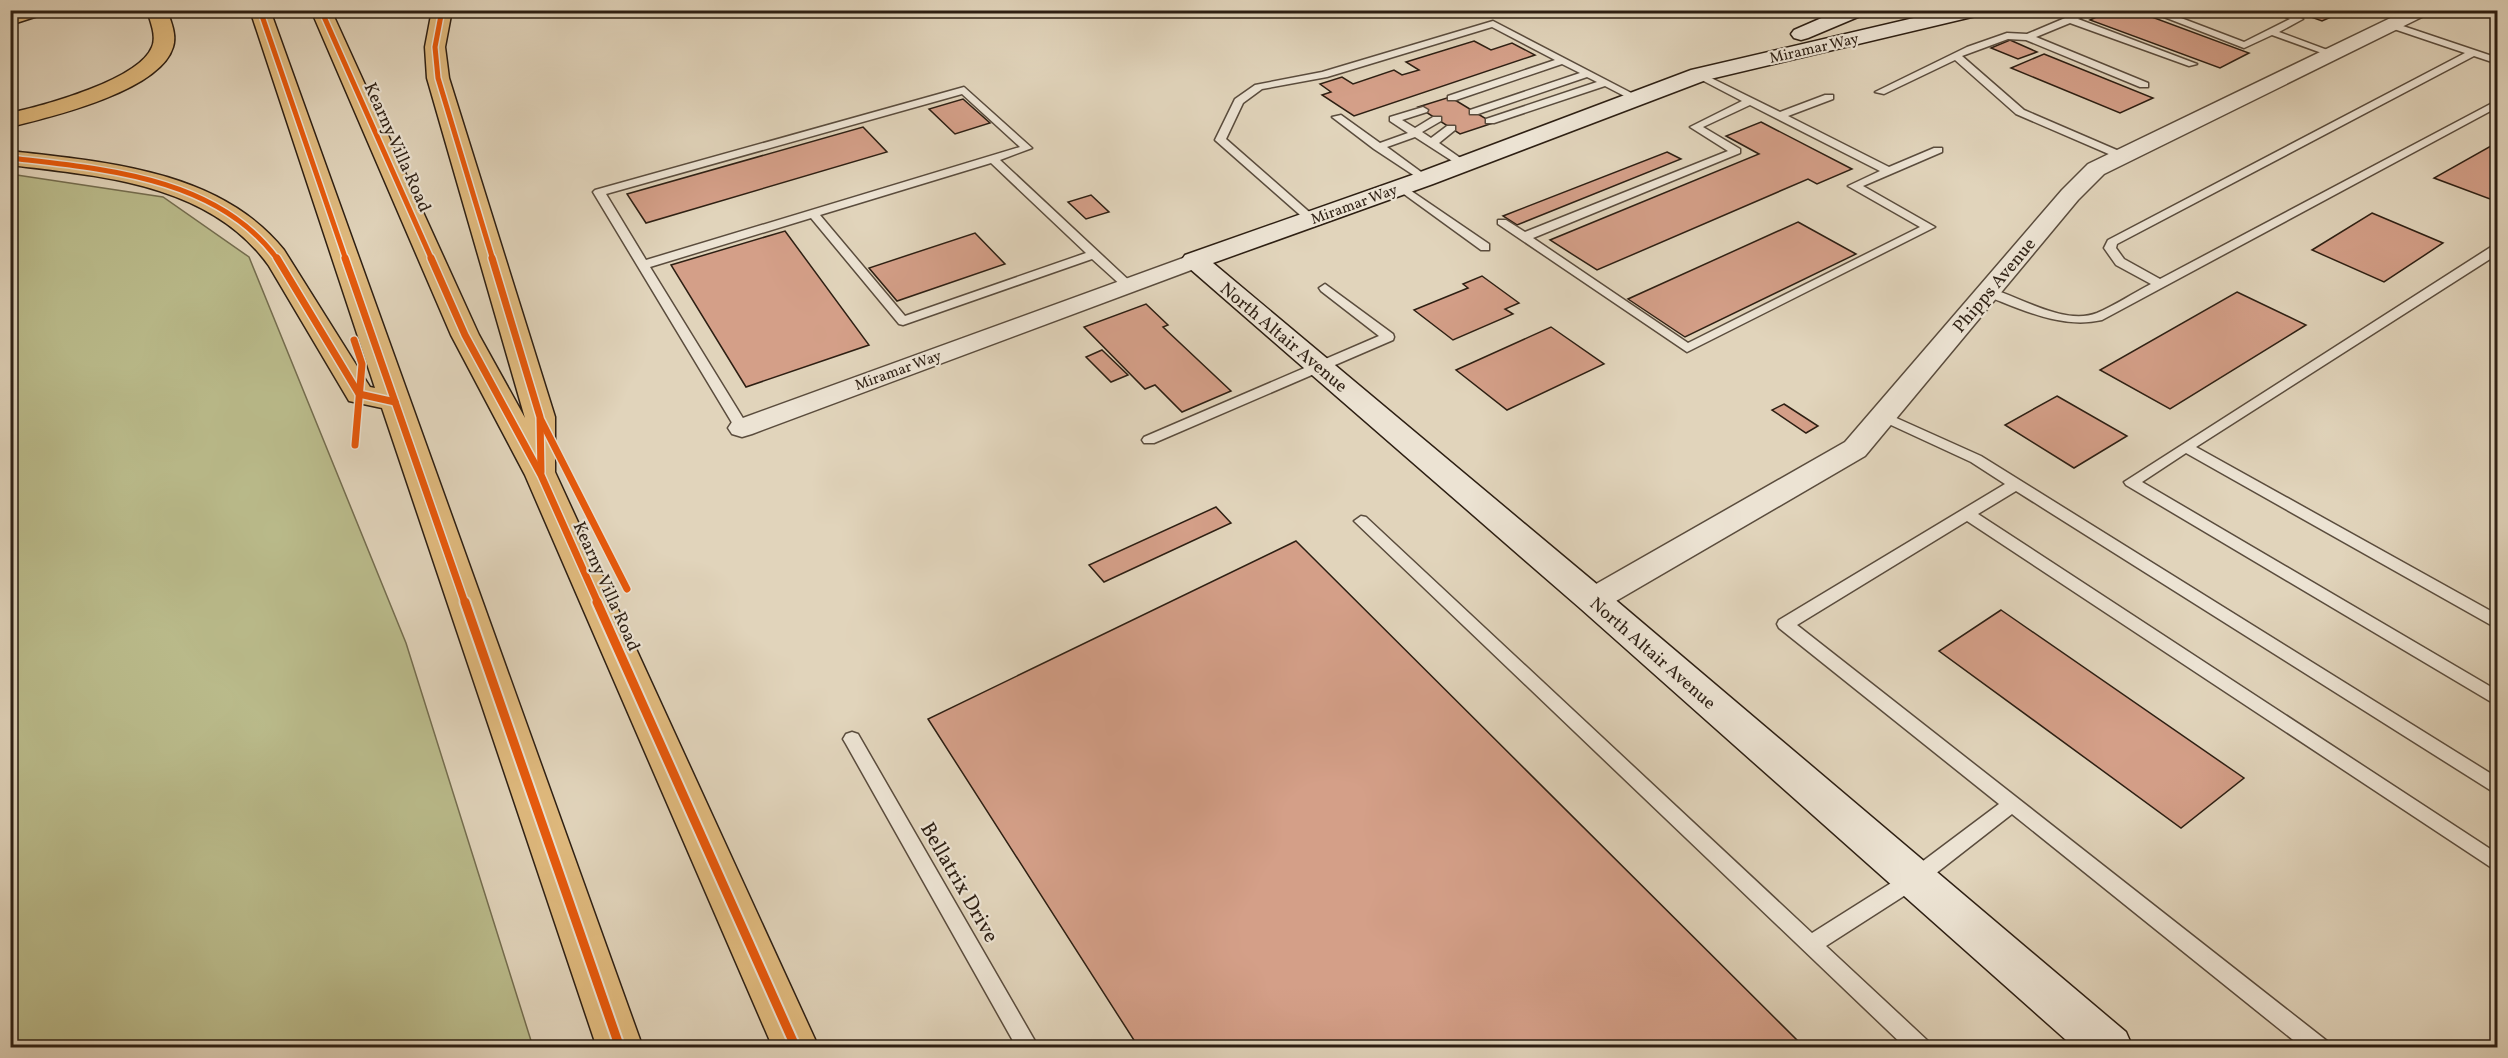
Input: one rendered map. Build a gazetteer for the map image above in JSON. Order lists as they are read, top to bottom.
{
  "streets": {
    "main road": ["Kearny Villa Road"],
    "street": ["Miramar Way", "Phipps Avenue", "North Altair Avenue"],
    "lane": ["Bellatrix Drive"]
  },
  "crossings": [
    ["Miramar Way", "North Altair Avenue"],
    ["Phipps Avenue", "North Altair Avenue"]
  ]
}
